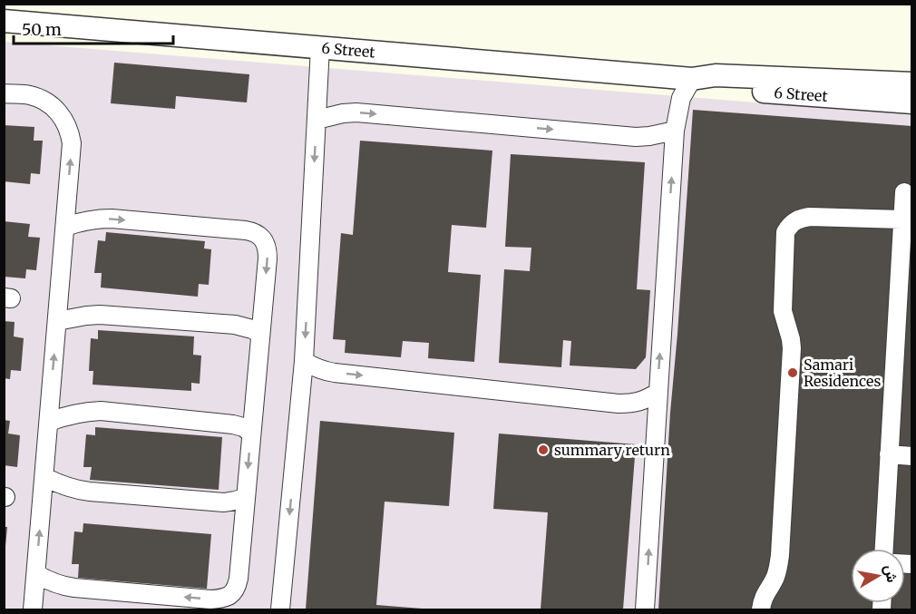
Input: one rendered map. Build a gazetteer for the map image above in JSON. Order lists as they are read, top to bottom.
{
  "streets": {
    "street": ["6 Street"]
  },
  "places": ["Samari Residences", "summary return"],
  "scale_bar": "50 m",
  "north": "right"
}
